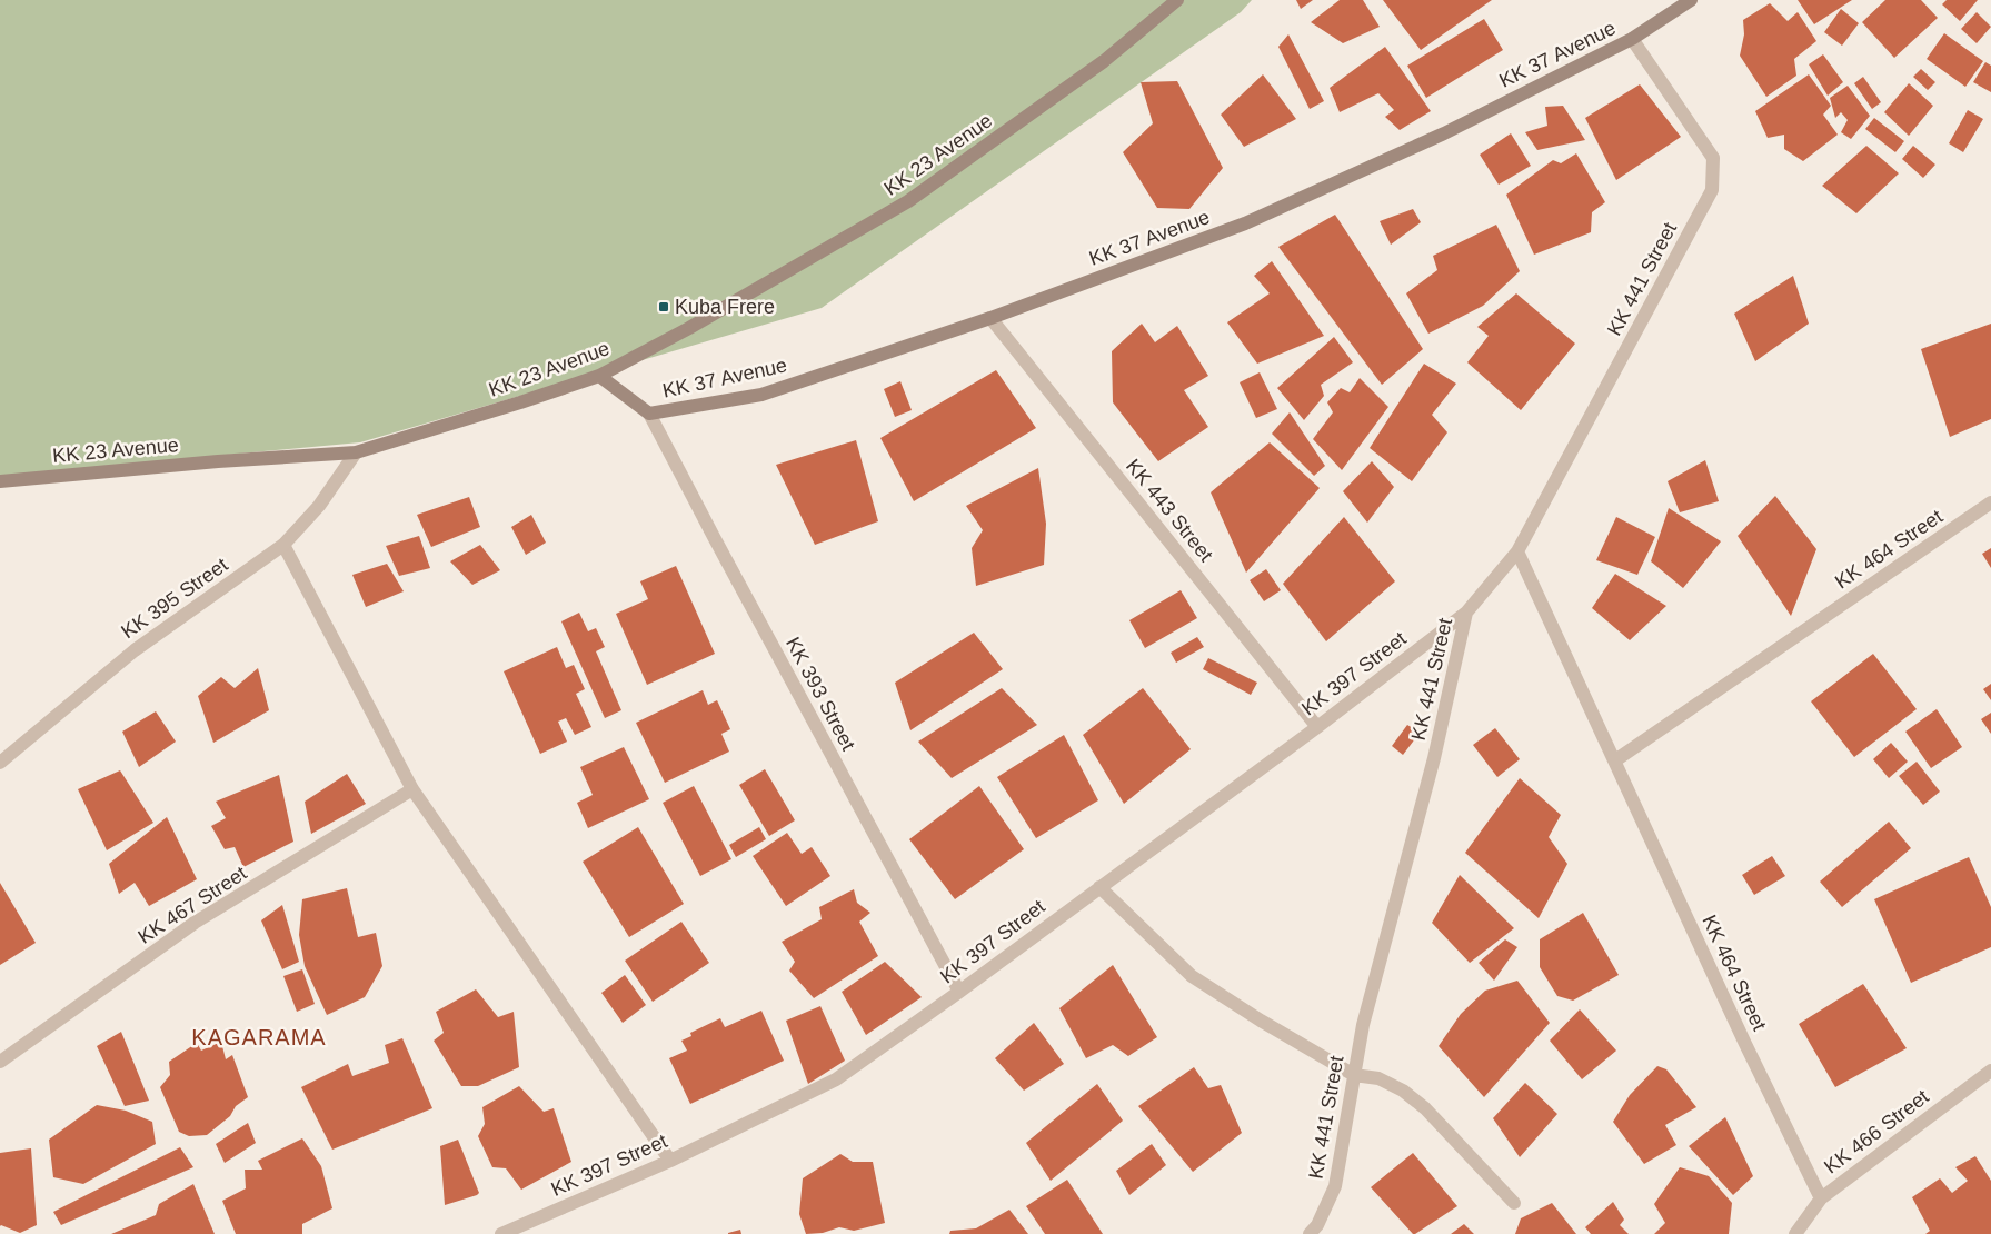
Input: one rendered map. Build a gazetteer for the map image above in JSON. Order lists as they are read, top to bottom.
{
  "streets": {
    "main road": ["KK 37 Avenue", "KK 23 Avenue"],
    "street": [
      "KK 441 Street",
      "KK 443 Street",
      "KK 464 Street",
      "KK 395 Street",
      "KK 397 Street",
      "KK 393 Street",
      "KK 467 Street",
      "KK 466 Street"
    ]
  },
  "crossings": [
    ["KK 37 Avenue", "KK 23 Avenue"],
    ["KK 37 Avenue", "KK 441 Street"],
    ["KK 37 Avenue", "KK 443 Street"],
    ["KK 37 Avenue", "KK 393 Street"],
    ["KK 23 Avenue", "KK 395 Street"],
    ["KK 441 Street", "KK 464 Street"],
    ["KK 441 Street", "KK 397 Street"],
    ["KK 443 Street", "KK 397 Street"],
    ["KK 464 Street", "KK 466 Street"],
    ["KK 397 Street", "KK 393 Street"]
  ],
  "districts": ["KAGARAMA"],
  "places": {
    "transit": ["Kuba Frere"]
  }
}
